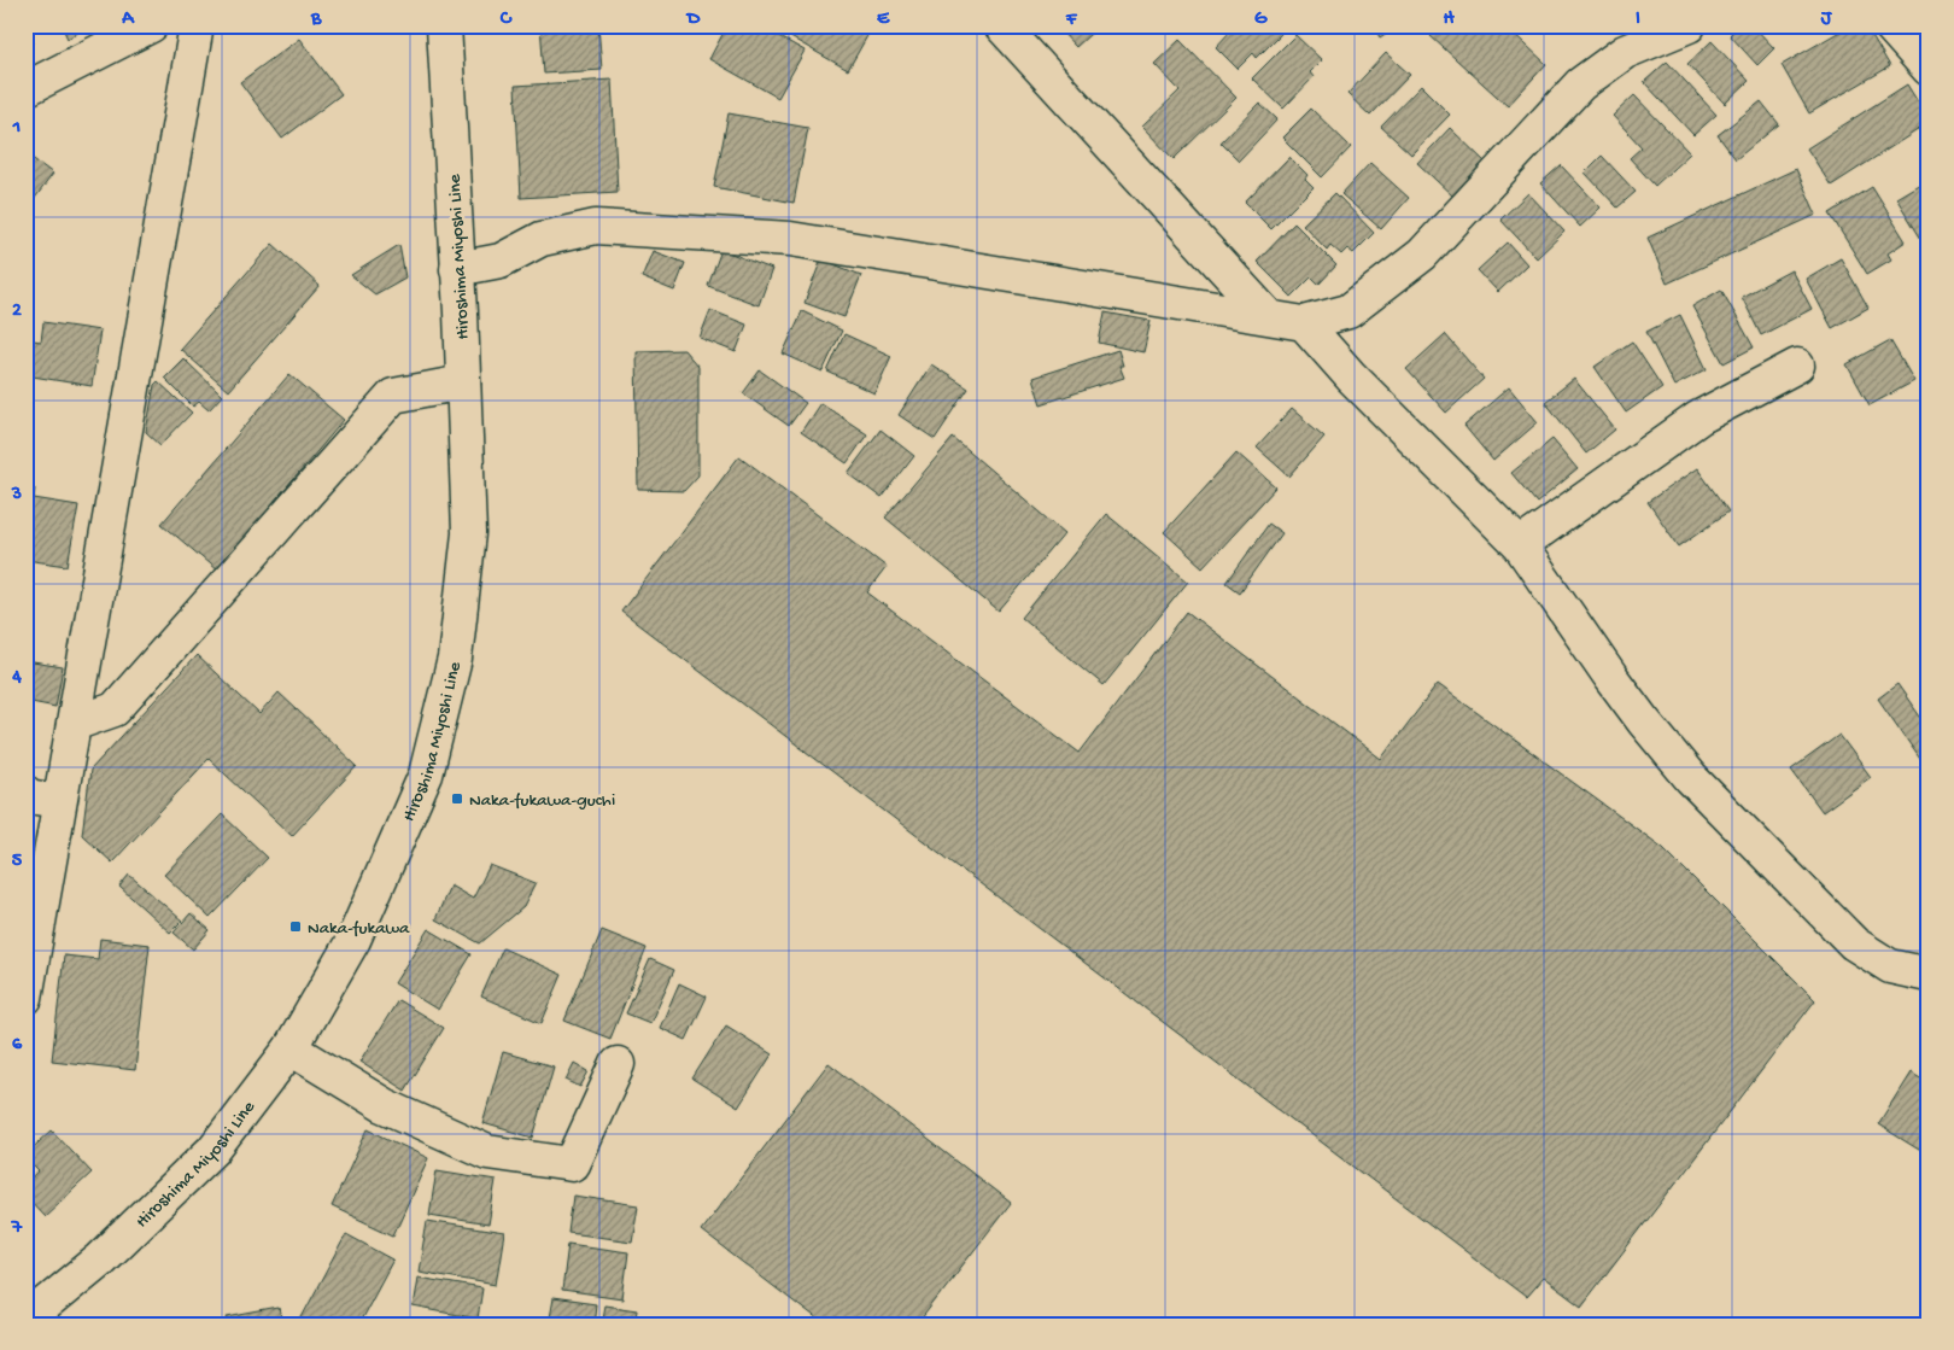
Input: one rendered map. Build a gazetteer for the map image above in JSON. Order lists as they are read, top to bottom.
{
  "streets": {
    "street": ["Hiroshima Miyoshi Line"]
  },
  "places": {
    "transit": ["Naka-fukawa-guchi", "Naka-fukawa"]
  },
  "grid": {
    "columns": [
      "A",
      "B",
      "C",
      "D",
      "E",
      "F",
      "G",
      "H",
      "I",
      "J"
    ],
    "rows": [
      "1",
      "2",
      "3",
      "4",
      "5",
      "6",
      "7"
    ]
  }
}
